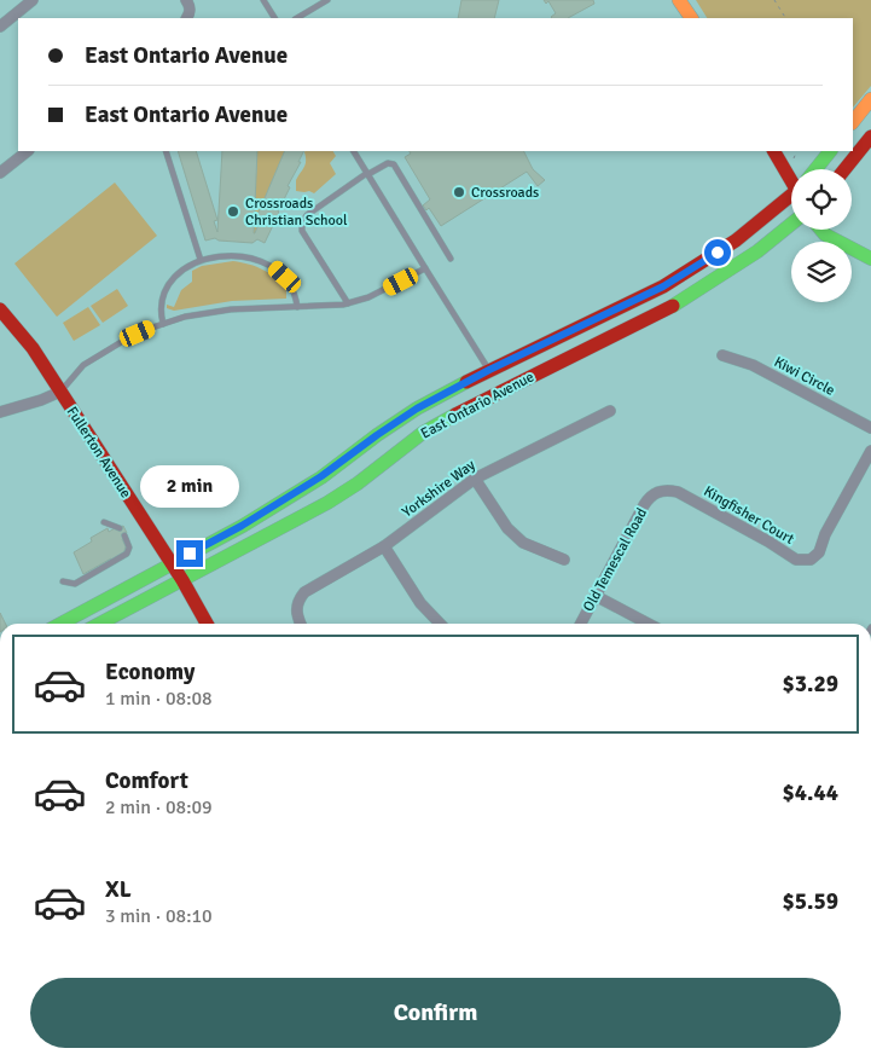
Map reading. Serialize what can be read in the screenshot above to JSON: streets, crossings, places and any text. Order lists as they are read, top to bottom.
{
  "streets": {
    "main road": ["East Ontario Avenue", "Fullerton Avenue"],
    "street": [
      "Kiwi Circle",
      "Yorkshire Way",
      "Kingfisher Court",
      "Old Temescal Road"
    ]
  },
  "crossings": [
    ["East Ontario Avenue", "Fullerton Avenue"],
    ["Kingfisher Court", "Old Temescal Road"]
  ],
  "places": ["Crossroads", "Crossroads Christian School"],
  "page": {
    "banner": ["East Ontario Avenue", "East Ontario Avenue"],
    "bubble": "2 min",
    "list": [
      {
        "name": "Economy",
        "note": "1 min · 08:08",
        "value": "$3.29"
      },
      {
        "name": "Comfort",
        "note": "2 min · 08:09",
        "value": "$4.44"
      },
      {
        "name": "XL",
        "note": "3 min · 08:10",
        "value": "$5.59"
      }
    ],
    "buttons": "Confirm"
  }
}
